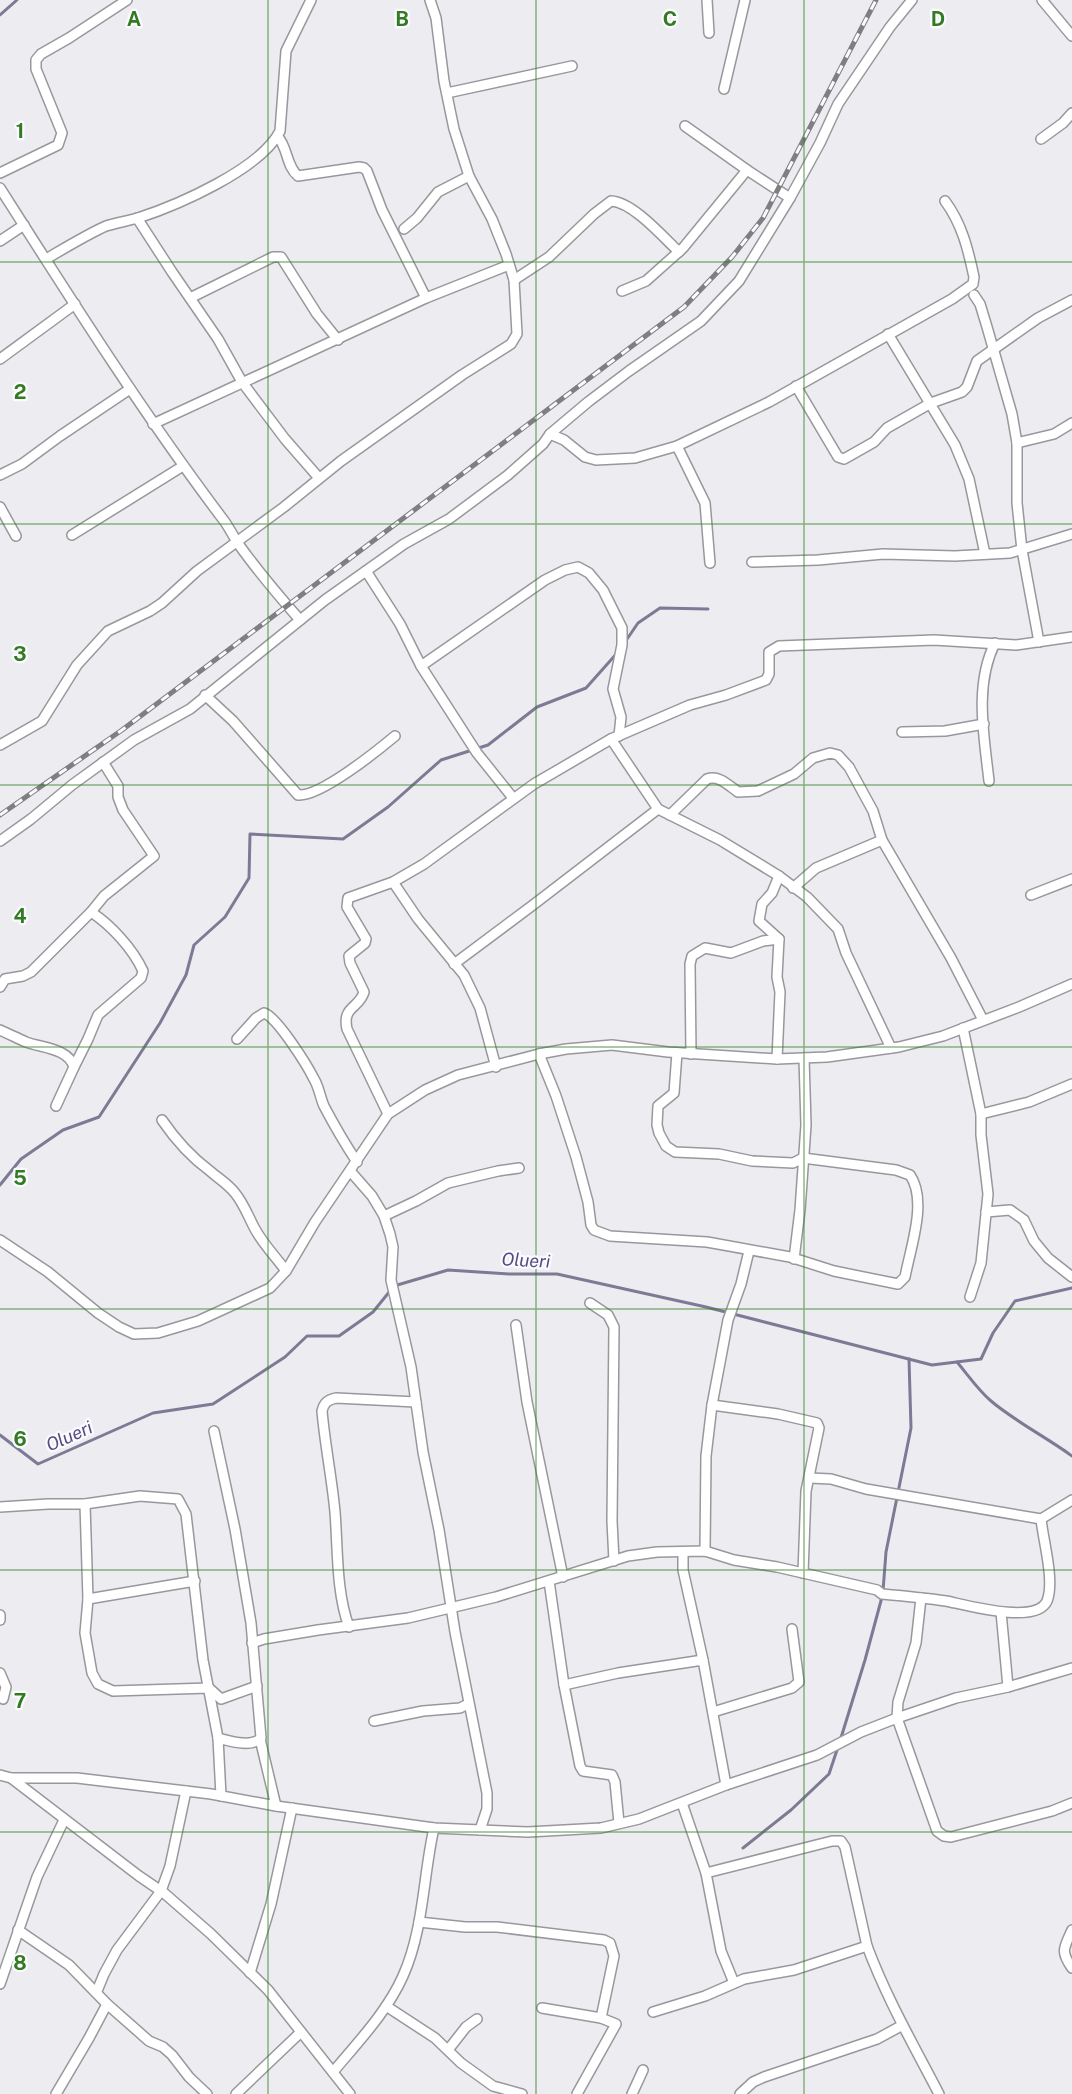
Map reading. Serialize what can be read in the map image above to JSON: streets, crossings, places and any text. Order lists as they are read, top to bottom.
{
  "water": ["Olueri"],
  "grid": {
    "columns": [
      "A",
      "B",
      "C",
      "D"
    ],
    "rows": [
      "1",
      "2",
      "3",
      "4",
      "5",
      "6",
      "7",
      "8"
    ]
  }
}
